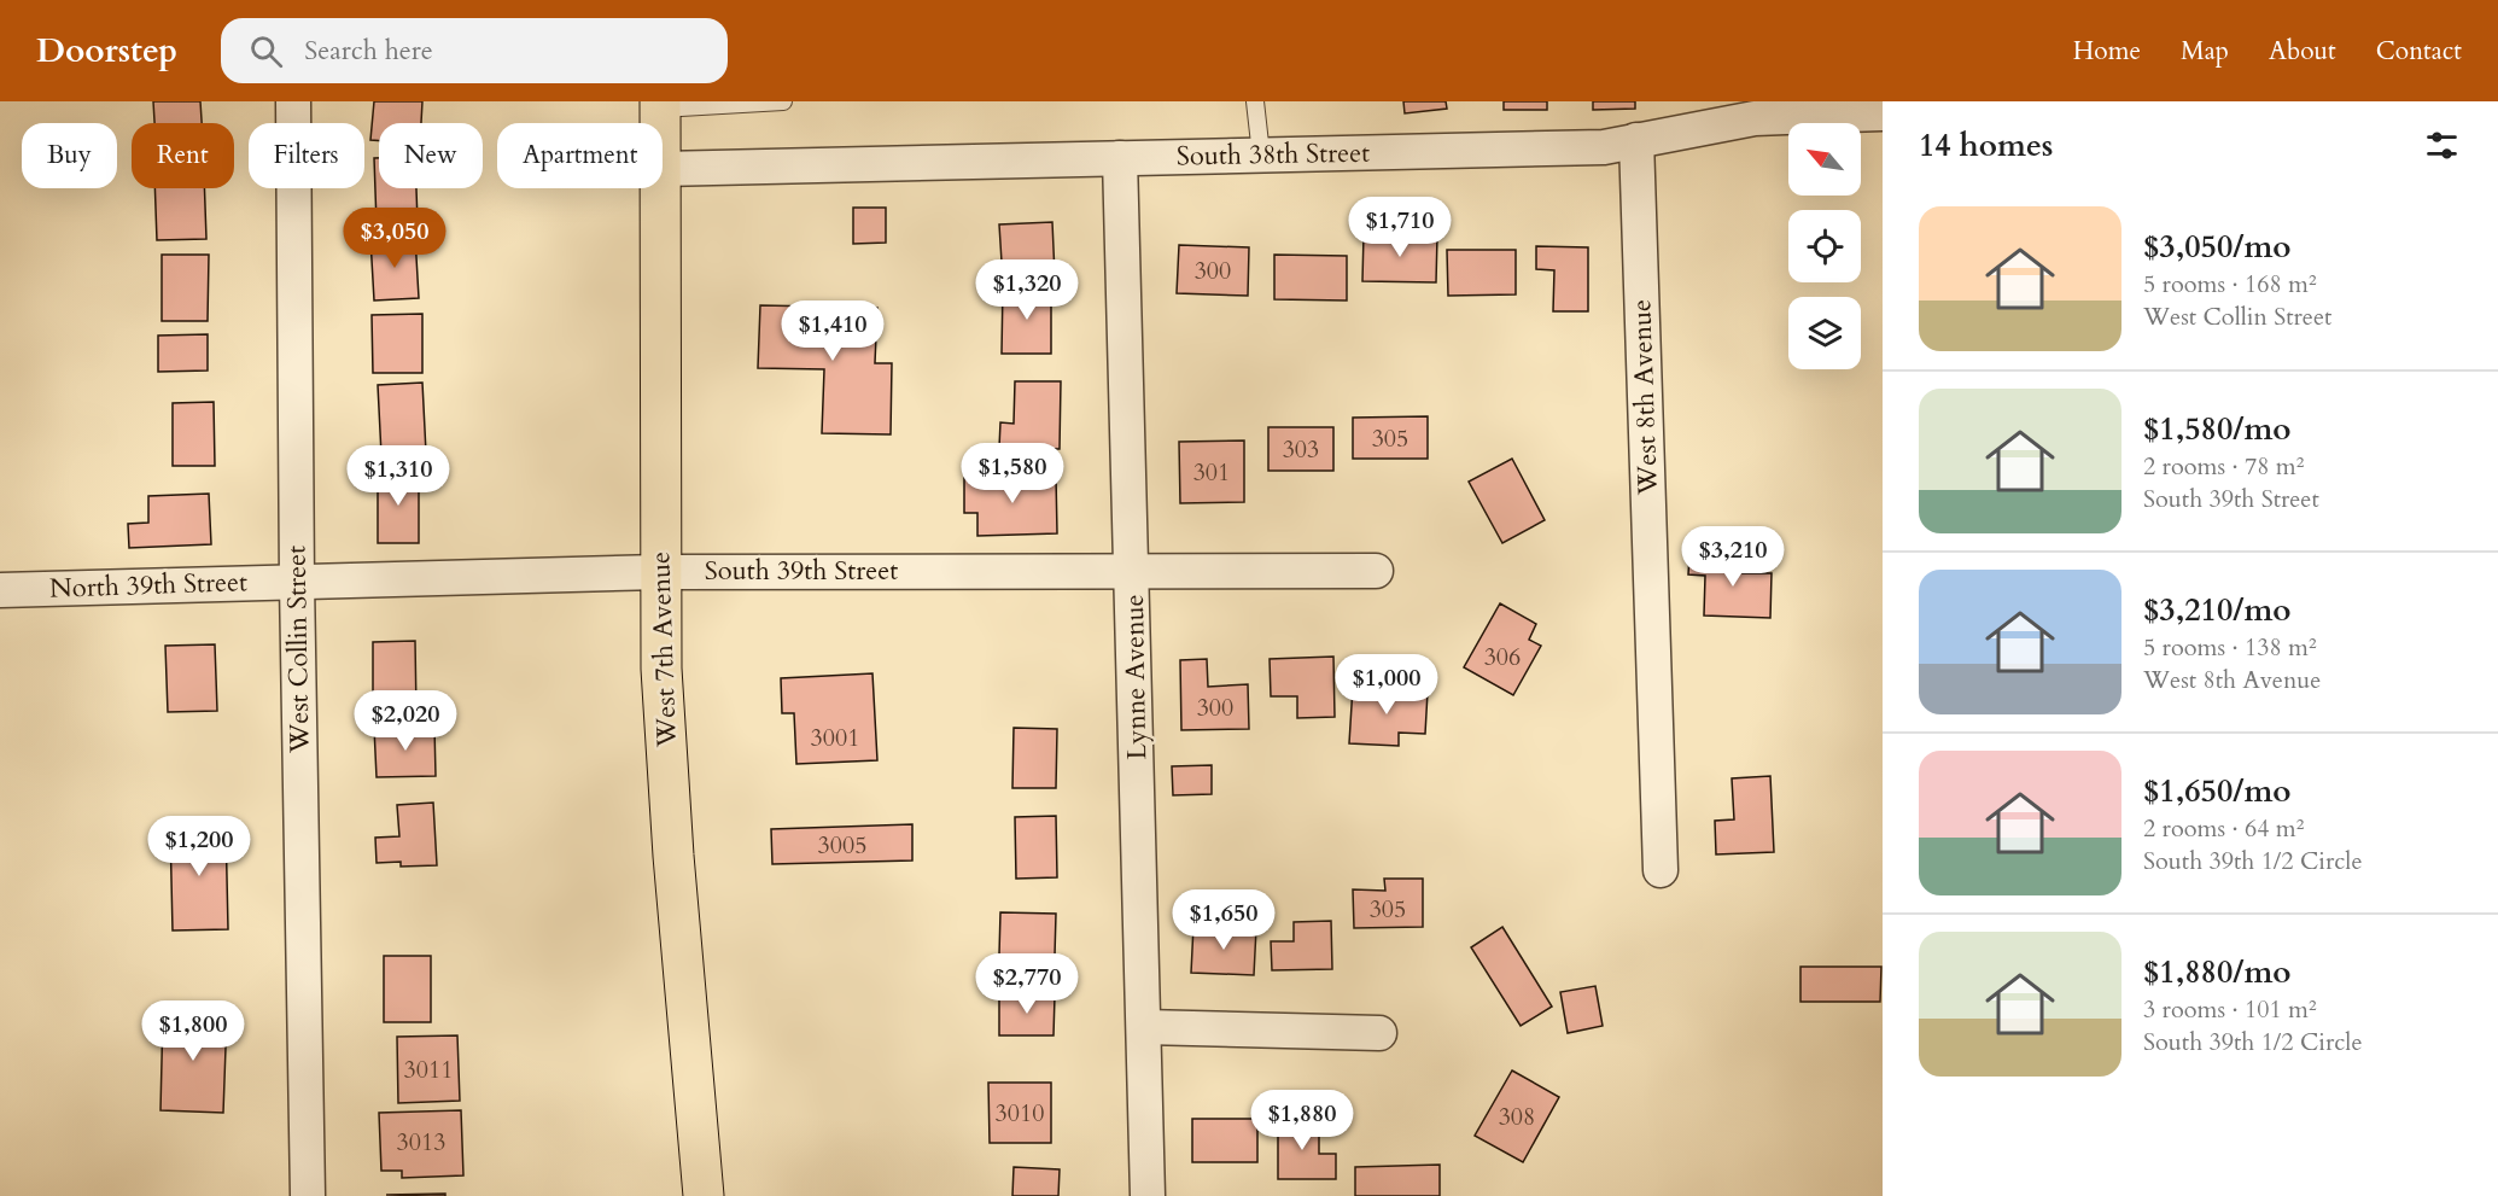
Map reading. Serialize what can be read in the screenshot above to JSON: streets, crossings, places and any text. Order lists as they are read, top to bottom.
{
  "streets": {
    "main road": ["West 7th Avenue"],
    "street": [
      "South 38th Street",
      "West 8th Avenue",
      "South 39th Street",
      "North 39th Street",
      "West Collin Street",
      "Lynne Avenue"
    ]
  },
  "crossings": [
    ["South 38th Street", "West 8th Avenue"],
    ["South 38th Street", "Lynne Avenue"],
    ["South 39th Street", "North 39th Street"],
    ["South 39th Street", "West Collin Street"],
    ["South 39th Street", "West 7th Avenue"],
    ["South 39th Street", "Lynne Avenue"],
    ["North 39th Street", "West Collin Street"]
  ],
  "house_numbers": [
    "300",
    "305",
    "303",
    "301",
    "306",
    "300",
    "3001",
    "3005",
    "305",
    "3011",
    "3010",
    "308",
    "3013"
  ],
  "north": "top left",
  "page": {
    "header": "Doorstep",
    "search": "Search here",
    "nav": [
      "Home",
      "Map",
      "About",
      "Contact"
    ],
    "heading": "14 homes",
    "chip": [
      "Buy",
      "Rent",
      "Filters",
      "New",
      "Apartment"
    ],
    "list": [
      {
        "name": "$3,050/mo",
        "note": "5 rooms · 168 m² · West Collin Street"
      },
      {
        "name": "$1,580/mo",
        "note": "2 rooms · 78 m² · South 39th Street"
      },
      {
        "name": "$3,210/mo",
        "note": "5 rooms · 138 m² · West 8th Avenue"
      },
      {
        "name": "$1,650/mo",
        "note": "2 rooms · 64 m² · South 39th 1/2 Circle"
      },
      {
        "name": "$1,880/mo",
        "note": "3 rooms · 101 m² · South 39th 1/2 Circle"
      }
    ],
    "price": [
      "$1,710",
      "$3,050",
      "$1,320",
      "$1,410",
      "$1,580",
      "$1,310",
      "$3,210",
      "$1,000",
      "$2,020",
      "$1,200",
      "$1,650",
      "$2,770",
      "$1,800",
      "$1,880"
    ]
  }
}
